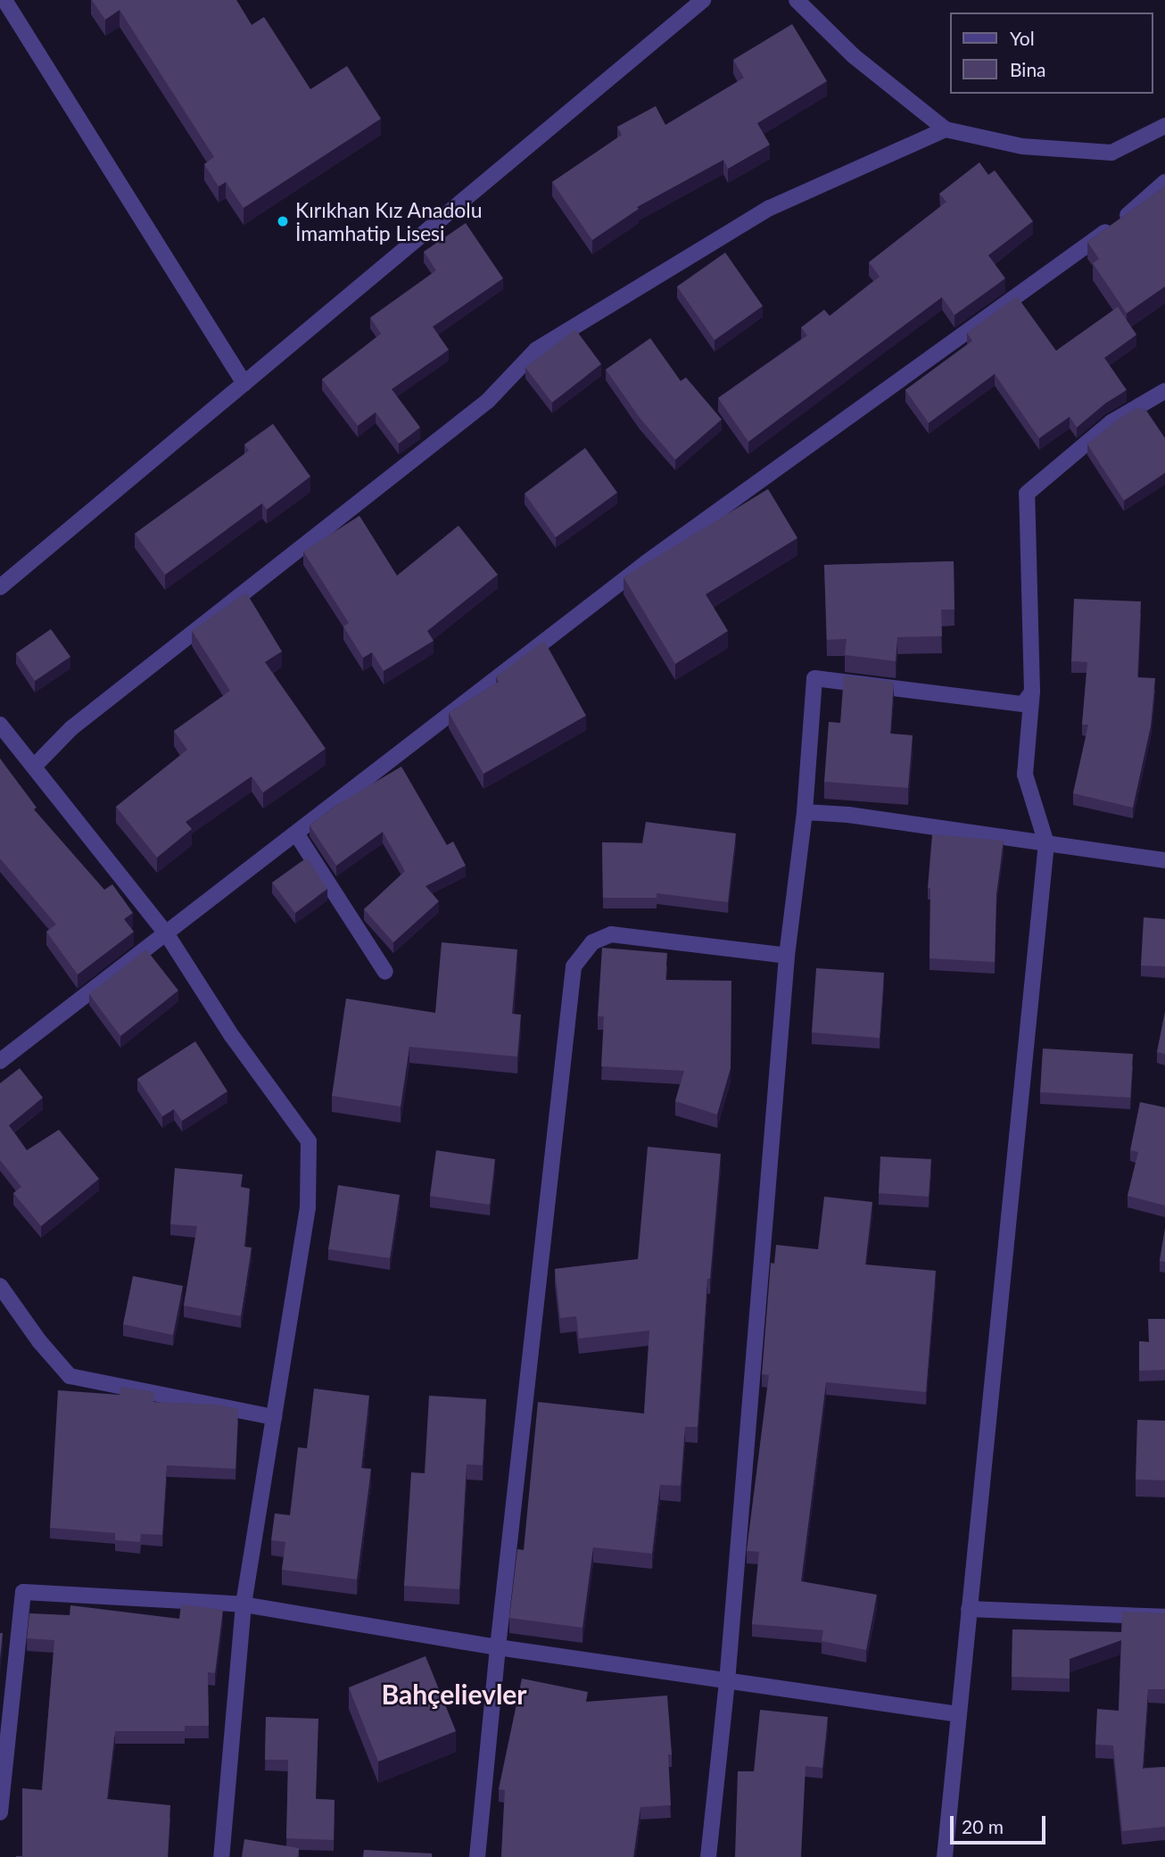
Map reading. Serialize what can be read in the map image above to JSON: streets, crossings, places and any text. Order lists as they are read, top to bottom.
{
  "districts": ["Bahçelievler"],
  "places": ["Kırıkhan Kız Anadolu İmamhatip Lisesi"],
  "legend": ["Yol", "Bina"],
  "scale_bar": "20 m"
}
